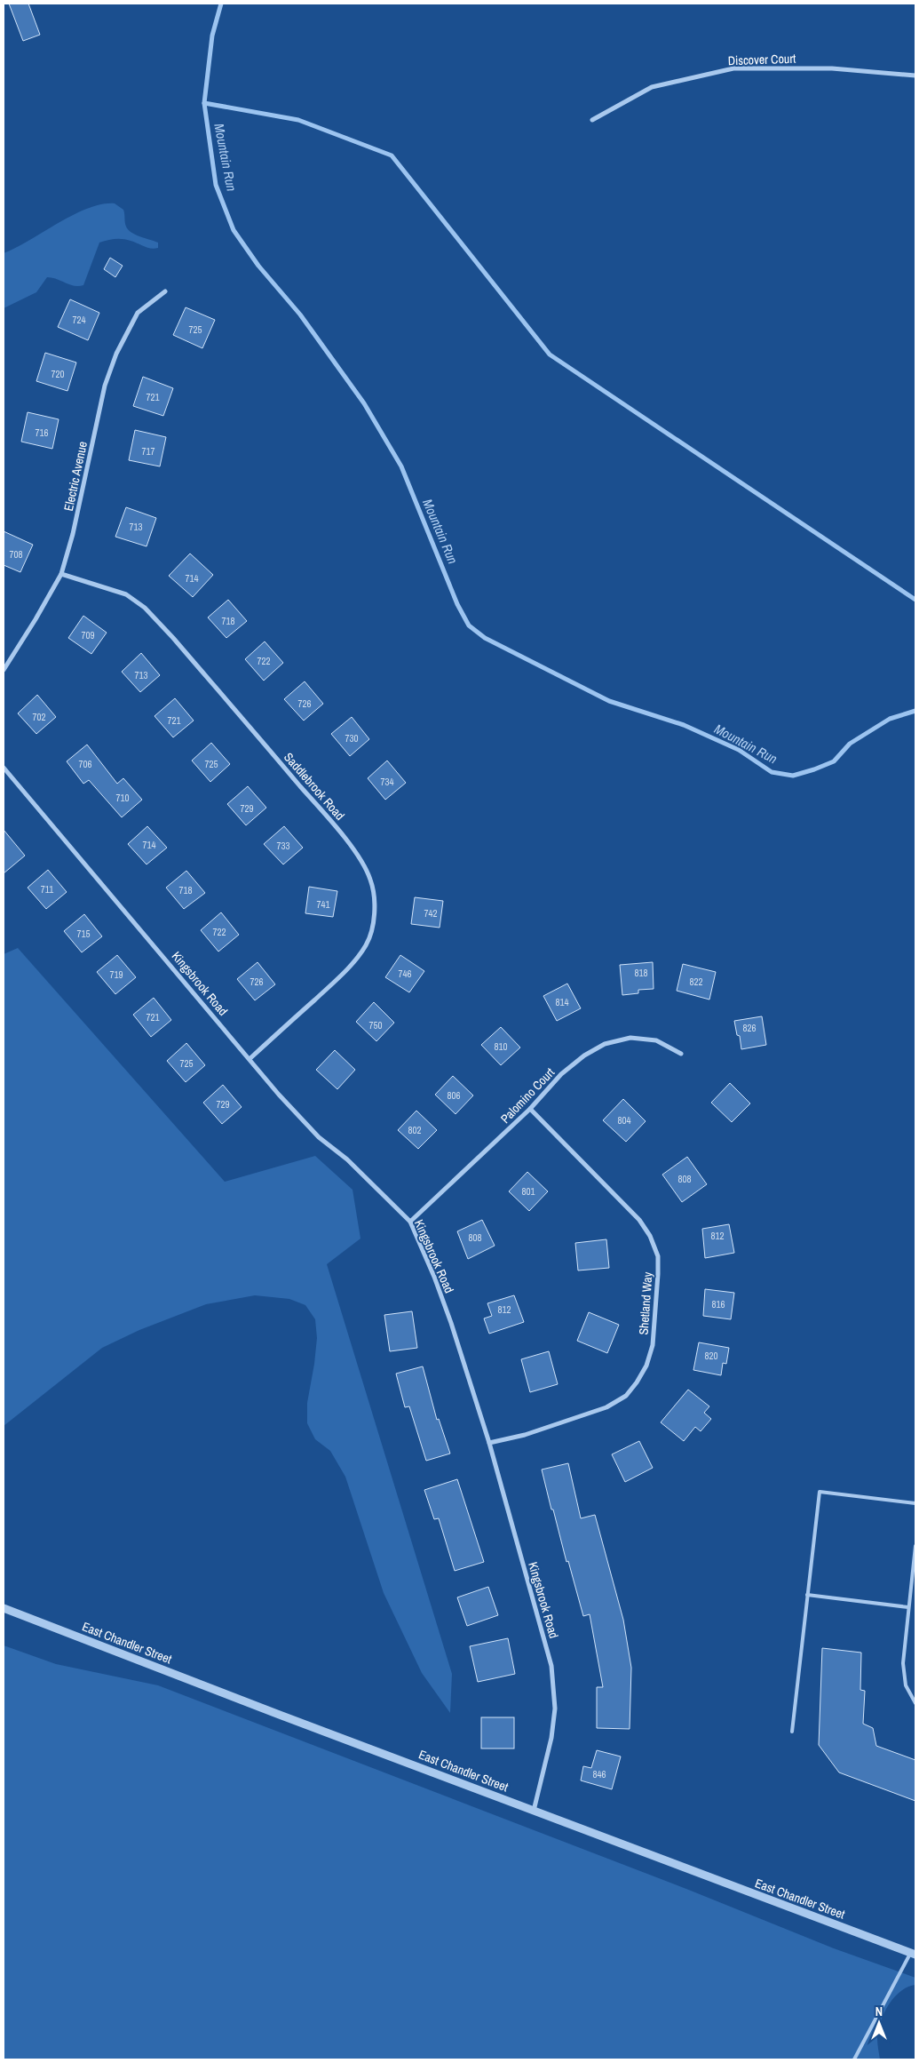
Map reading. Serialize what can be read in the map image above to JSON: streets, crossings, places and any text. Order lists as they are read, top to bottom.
{
  "streets": {
    "street": [
      "Discover Court",
      "Electric Avenue",
      "Saddlebrook Road",
      "Kingsbrook Road",
      "Palomino Court",
      "Shetland Way",
      "East Chandler Street"
    ]
  },
  "crossings": [
    ["Electric Avenue", "Saddlebrook Road"],
    ["Saddlebrook Road", "Kingsbrook Road"],
    ["Kingsbrook Road", "Palomino Court"],
    ["Kingsbrook Road", "Shetland Way"],
    ["Kingsbrook Road", "East Chandler Street"],
    ["Palomino Court", "Shetland Way"]
  ],
  "water": ["Mountain Run"],
  "house_numbers": [
    "724",
    "725",
    "720",
    "721",
    "716",
    "717",
    "713",
    "708",
    "714",
    "718",
    "709",
    "722",
    "713",
    "726",
    "702",
    "721",
    "730",
    "706",
    "725",
    "734",
    "710",
    "729",
    "714",
    "733",
    "711",
    "718",
    "741",
    "742",
    "722",
    "715",
    "818",
    "746",
    "719",
    "726",
    "822",
    "814",
    "721",
    "750",
    "826",
    "810",
    "725",
    "806",
    "729",
    "804",
    "802",
    "808",
    "801",
    "812",
    "808",
    "816",
    "812",
    "820",
    "846"
  ],
  "north": "top"
}
